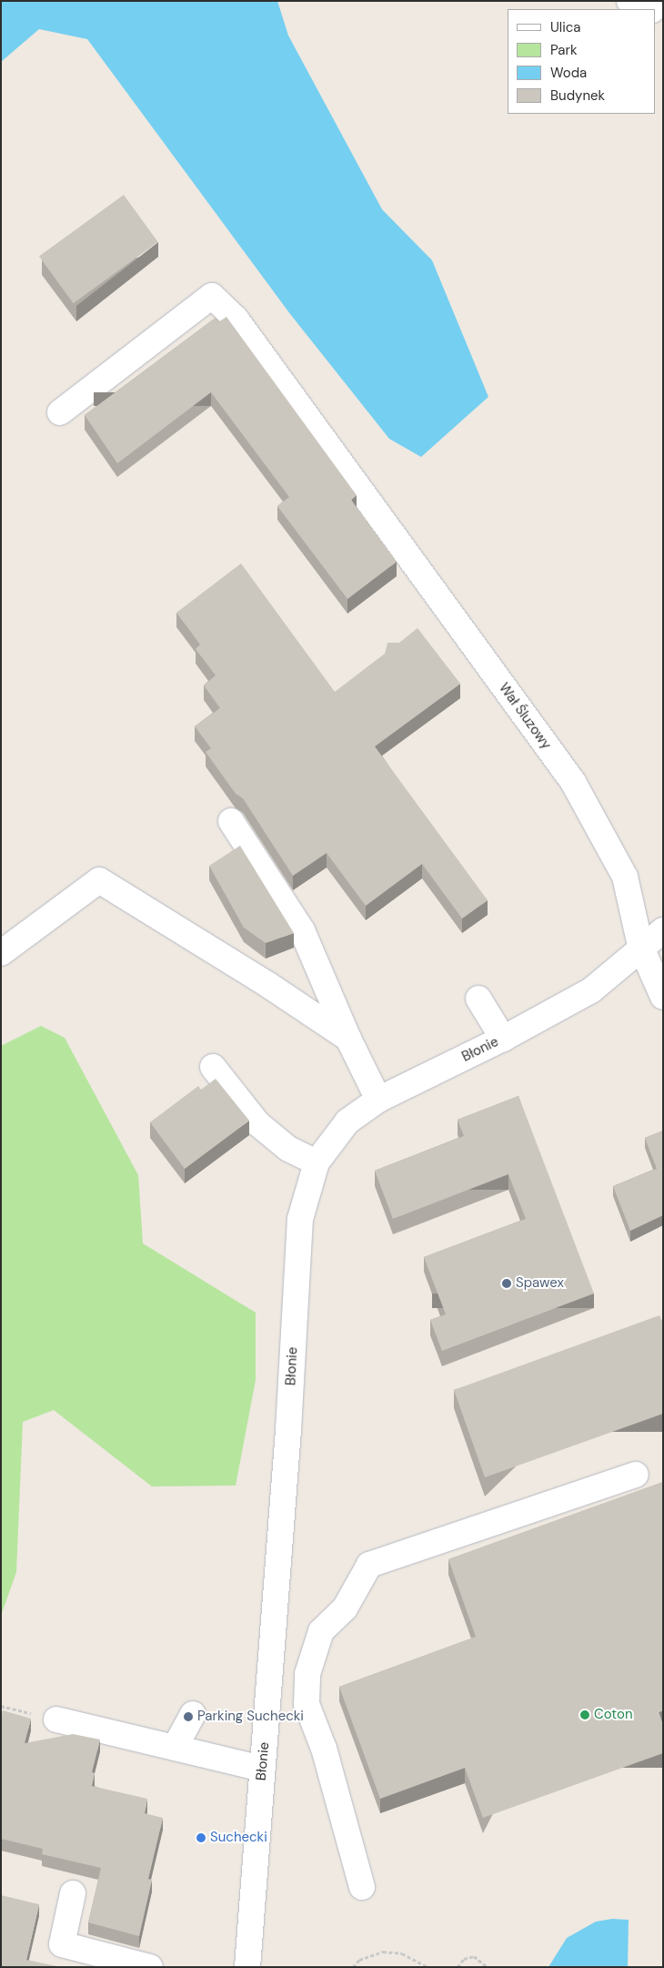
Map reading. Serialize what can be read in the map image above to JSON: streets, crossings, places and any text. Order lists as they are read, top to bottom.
{
  "streets": {
    "street": ["Wał Śluzowy", "Błonie"]
  },
  "crossings": [
    ["Wał Śluzowy", "Błonie"]
  ],
  "places": [
    "Spawex",
    "Coton",
    "Parking Suchecki",
    "Suchecki"
  ],
  "legend": [
    "Ulica",
    "Park",
    "Woda",
    "Budynek"
  ]
}
